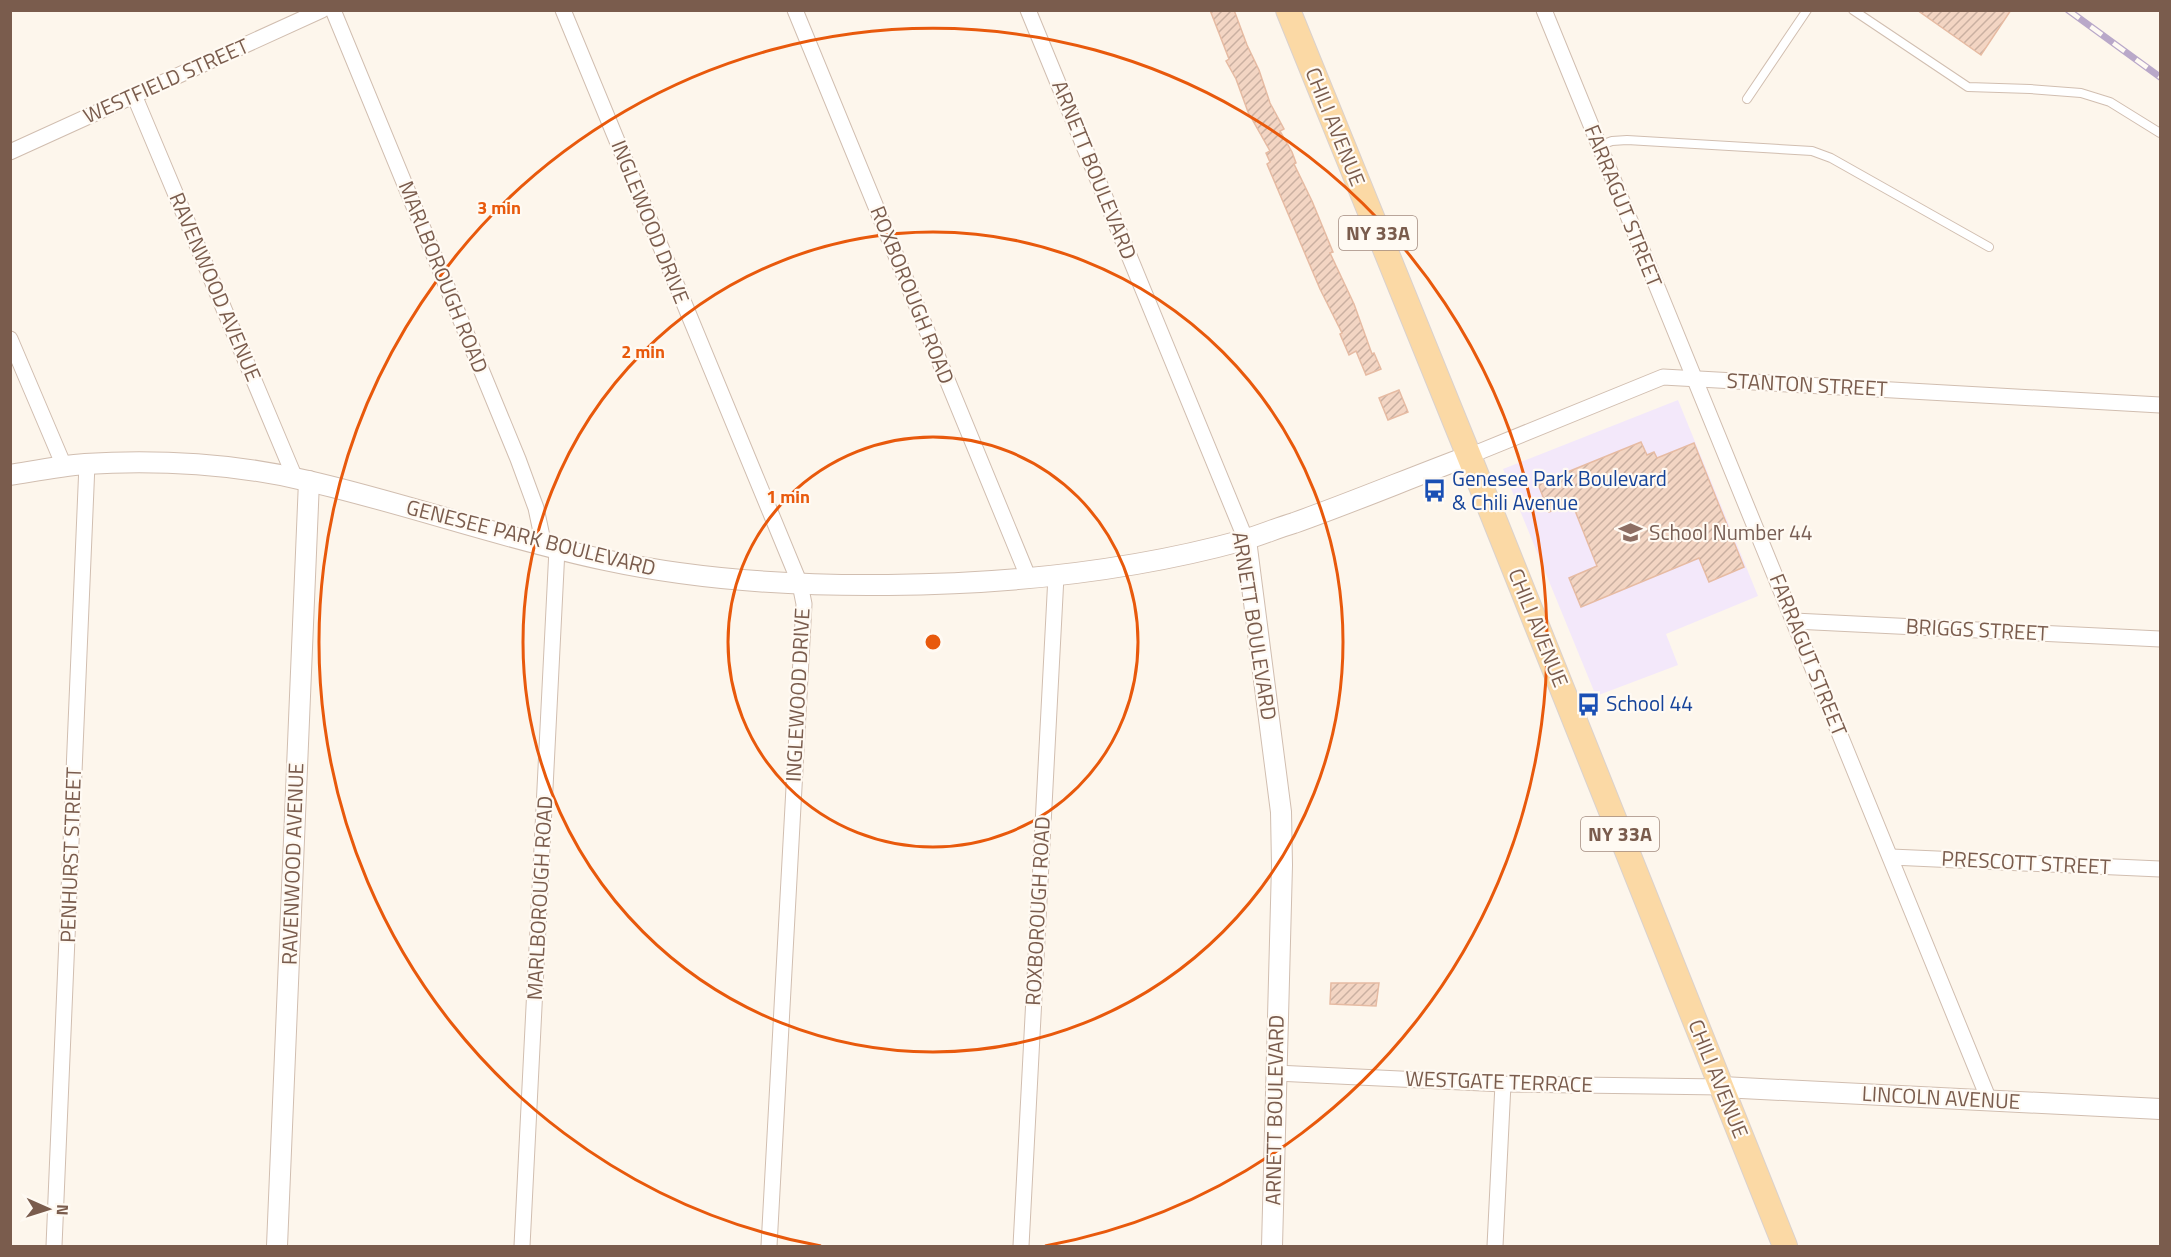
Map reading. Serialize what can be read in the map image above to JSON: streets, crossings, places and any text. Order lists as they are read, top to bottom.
{
  "streets": {
    "main road": ["CHILI AVENUE", "NY 33A"],
    "street": [
      "WESTFIELD STREET",
      "ARNETT BOULEVARD",
      "FARRAGUT STREET",
      "INGLEWOOD DRIVE",
      "MARLBOROUGH ROAD",
      "RAVENWOOD AVENUE",
      "ROXBOROUGH ROAD",
      "STANTON STREET",
      "GENESEE PARK BOULEVARD",
      "BRIGGS STREET",
      "PENHURST STREET",
      "PRESCOTT STREET",
      "WESTGATE TERRACE",
      "LINCOLN AVENUE"
    ]
  },
  "crossings": [
    ["WESTFIELD STREET", "RAVENWOOD AVENUE"],
    ["CHILI AVENUE", "STANTON STREET"],
    ["CHILI AVENUE", "GENESEE PARK BOULEVARD"],
    ["CHILI AVENUE", "WESTGATE TERRACE"],
    ["CHILI AVENUE", "LINCOLN AVENUE"],
    ["ARNETT BOULEVARD", "GENESEE PARK BOULEVARD"],
    ["ARNETT BOULEVARD", "WESTGATE TERRACE"],
    ["FARRAGUT STREET", "STANTON STREET"],
    ["FARRAGUT STREET", "BRIGGS STREET"],
    ["FARRAGUT STREET", "PRESCOTT STREET"],
    ["FARRAGUT STREET", "LINCOLN AVENUE"],
    ["INGLEWOOD DRIVE", "GENESEE PARK BOULEVARD"],
    ["MARLBOROUGH ROAD", "GENESEE PARK BOULEVARD"],
    ["RAVENWOOD AVENUE", "GENESEE PARK BOULEVARD"],
    ["ROXBOROUGH ROAD", "GENESEE PARK BOULEVARD"],
    ["STANTON STREET", "GENESEE PARK BOULEVARD"],
    ["GENESEE PARK BOULEVARD", "PENHURST STREET"],
    ["WESTGATE TERRACE", "LINCOLN AVENUE"]
  ],
  "places": {
    "bus stop": ["Genesee Park Boulevard & Chili Avenue", "School 44"],
    "school or university": ["School Number 44"]
  },
  "north": "right",
  "rings": ["3 min", "2 min", "1 min"]
}
